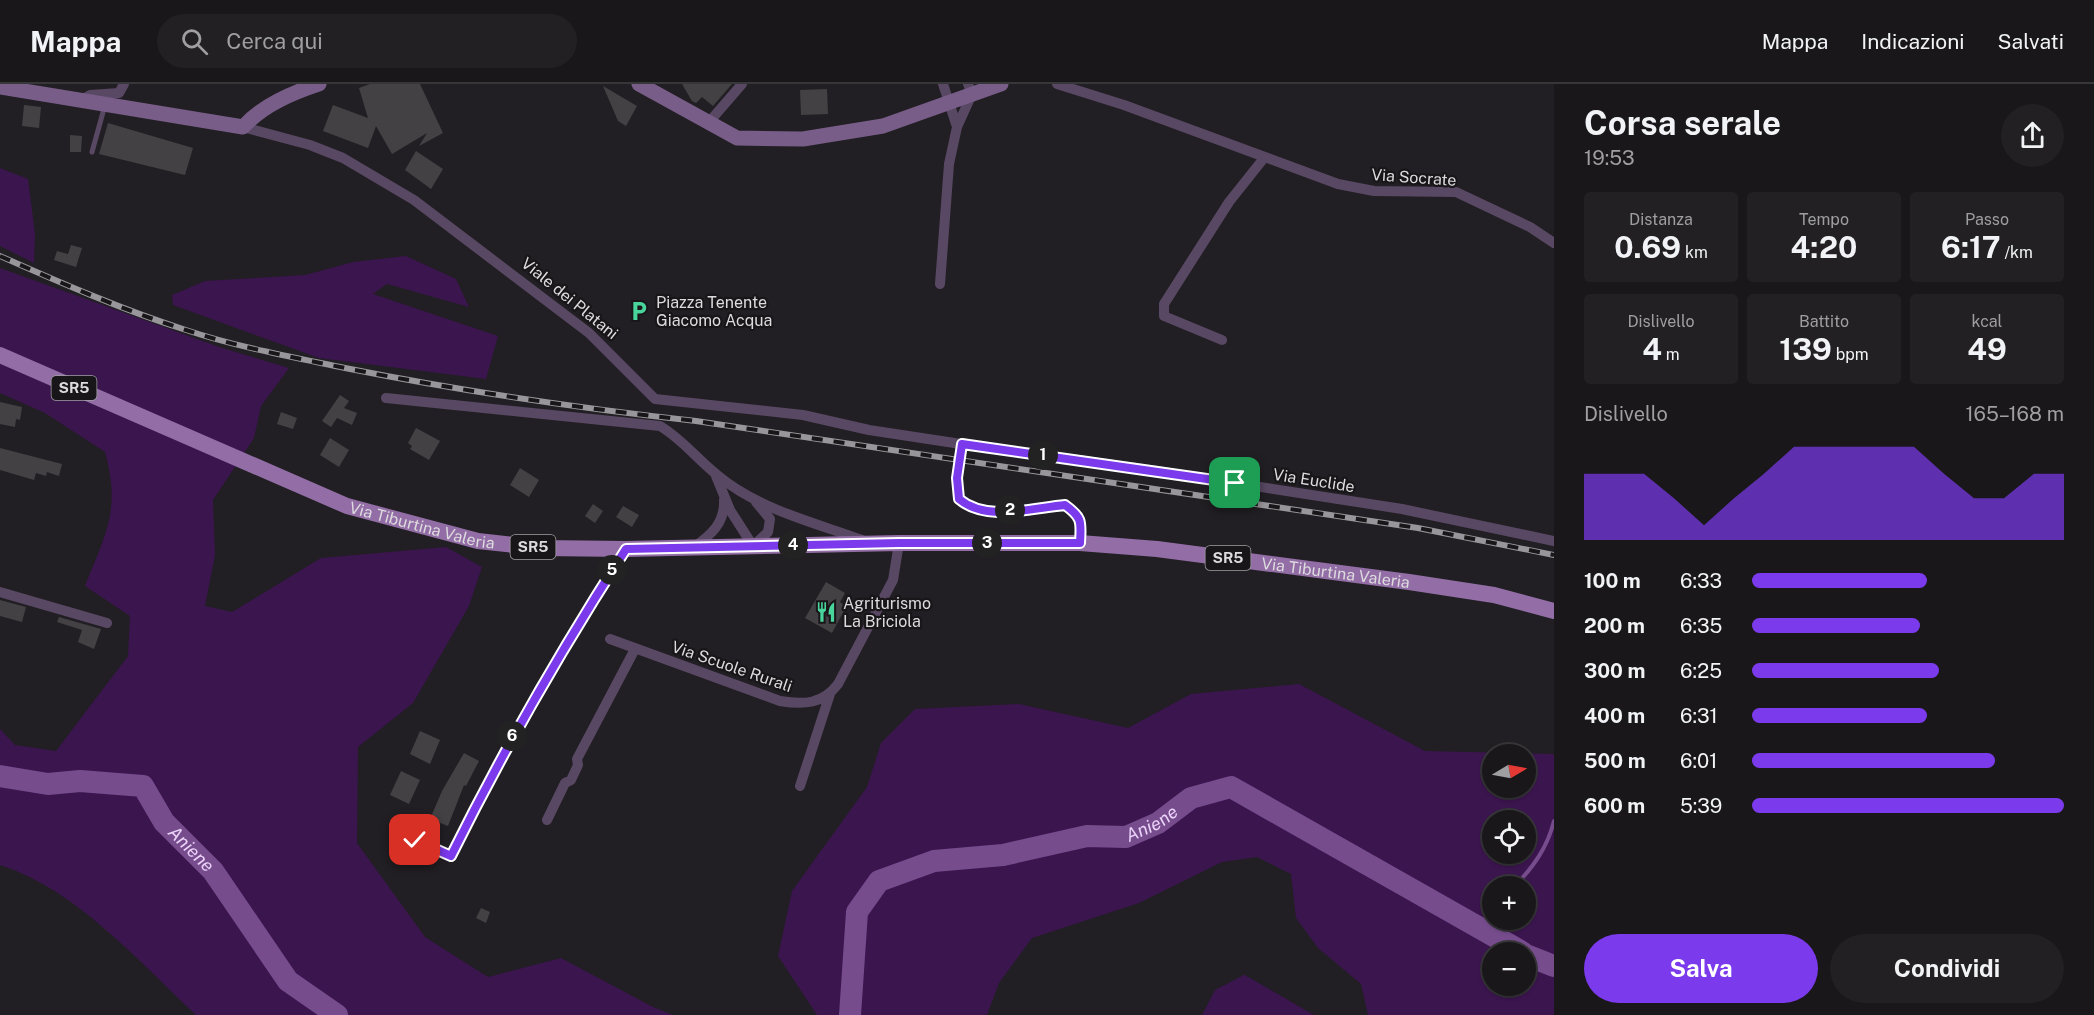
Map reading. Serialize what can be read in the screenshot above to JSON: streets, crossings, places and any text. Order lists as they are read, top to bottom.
{
  "streets": {
    "main road": ["SR5", "Via Tiburtina Valeria"],
    "street": [
      "Via Socrate",
      "Viale dei Platani",
      "Via Euclide",
      "Via Scuole Rurali"
    ]
  },
  "crossings": [
    ["Viale dei Platani", "Via Euclide"]
  ],
  "water": ["Aniene"],
  "places": {
    "parking": ["Piazza Tenente Giacomo Acqua"],
    "restaurant": ["Agriturismo La Briciola"]
  },
  "north": "right",
  "page": {
    "header": "Mappa",
    "search": "Cerca qui",
    "nav": ["Mappa", "Indicazioni", "Salvati"],
    "heading": ["Corsa serale", "19:53"],
    "stats": [
      ["Distanza", "0.69 km"],
      ["Tempo", "4:20"],
      ["Passo", "6:17 /km"],
      ["Dislivello", "4 m"],
      ["Battito", "139 bpm"],
      ["kcal", "49"]
    ],
    "chart": ["Dislivello", "165–168 m"],
    "pins": [
      "1",
      "2",
      "3",
      "4",
      "5",
      "6"
    ],
    "list": [
      {
        "name": "100 m",
        "note": "6:33"
      },
      {
        "name": "200 m",
        "note": "6:35"
      },
      {
        "name": "300 m",
        "note": "6:25"
      },
      {
        "name": "400 m",
        "note": "6:31"
      },
      {
        "name": "500 m",
        "note": "6:01"
      },
      {
        "name": "600 m",
        "note": "5:39"
      }
    ],
    "map_buttons": ["+", "−"],
    "buttons": ["Salva", "Condividi"]
  }
}
